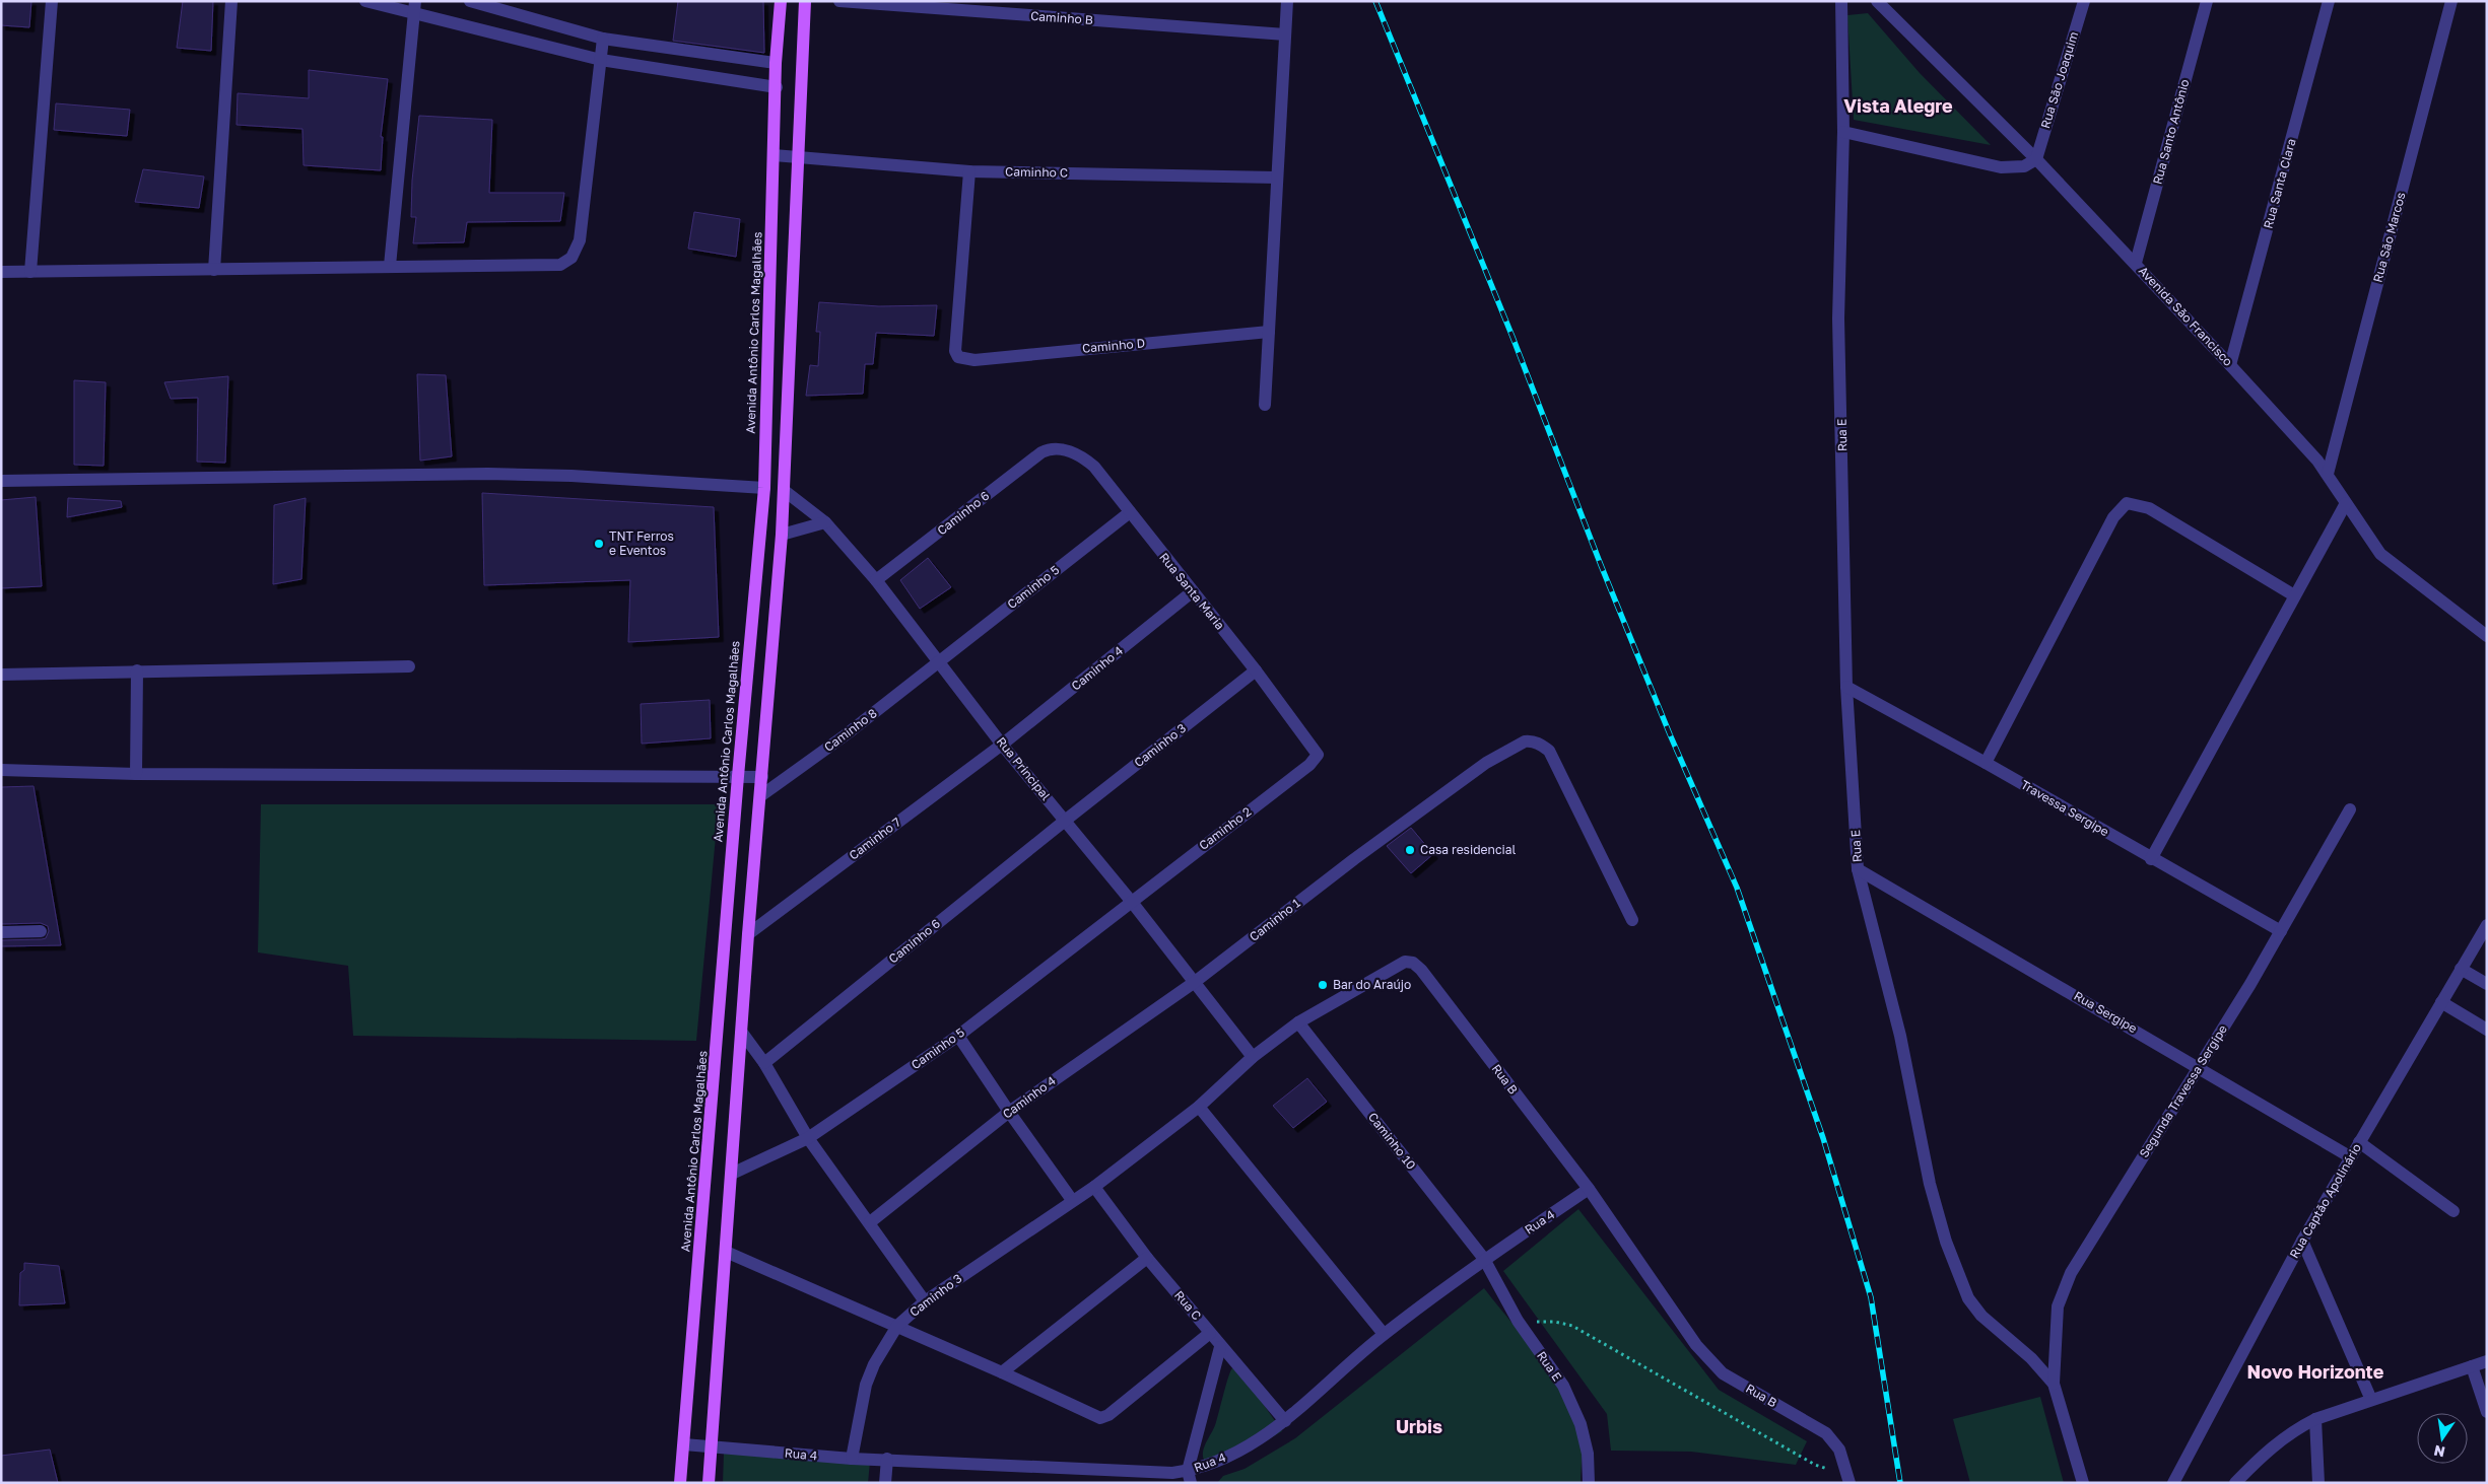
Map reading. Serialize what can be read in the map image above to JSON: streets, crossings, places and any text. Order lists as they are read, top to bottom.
{
  "streets": {
    "main road": ["Avenida Antônio Carlos Magalhães"],
    "street": [
      "Caminho B",
      "Rua São Joaquim",
      "Rua Santo Antônio",
      "Caminho C",
      "Rua Santa Clara",
      "Rua São Marcos",
      "Avenida São Francisco",
      "Caminho D",
      "Rua E",
      "Caminho 6",
      "Caminho 5",
      "Rua Santa Maria",
      "Caminho 4",
      "Caminho 8",
      "Caminho 3",
      "Rua Principal",
      "Travessa Sergipe",
      "Caminho 2",
      "Caminho 7",
      "Caminho 1",
      "Rua Sergipe",
      "Rua B",
      "Segunda Travessa Sergipe",
      "Caminho 10",
      "Rua Captão Apolinário",
      "Rua 4",
      "Rua C"
    ]
  },
  "crossings": [
    ["Rua São Joaquim", "Avenida São Francisco"],
    ["Rua Santo Antônio", "Avenida São Francisco"],
    ["Caminho C", "Avenida Antônio Carlos Magalhães"],
    ["Caminho C", "Caminho D"],
    ["Rua Santa Clara", "Avenida São Francisco"],
    ["Rua São Marcos", "Avenida São Francisco"],
    ["Avenida Antônio Carlos Magalhães", "Rua 4"],
    ["Rua E", "Travessa Sergipe"],
    ["Rua E", "Rua Sergipe"],
    ["Rua E", "Segunda Travessa Sergipe"],
    ["Rua E", "Caminho 10"],
    ["Rua E", "Rua 4"],
    ["Caminho 6", "Rua Santa Maria"],
    ["Caminho 6", "Caminho 3"],
    ["Caminho 6", "Rua Principal"],
    ["Caminho 5", "Rua Santa Maria"],
    ["Caminho 5", "Caminho 8"],
    ["Caminho 5", "Rua Principal"],
    ["Caminho 5", "Caminho 2"],
    ["Rua Santa Maria", "Caminho 4"],
    ["Rua Santa Maria", "Caminho 3"],
    ["Rua Santa Maria", "Caminho 2"],
    ["Caminho 4", "Rua Principal"],
    ["Caminho 4", "Caminho 7"],
    ["Caminho 4", "Caminho 1"],
    ["Caminho 8", "Rua Principal"],
    ["Caminho 3", "Rua Principal"],
    ["Caminho 3", "Rua B"],
    ["Caminho 3", "Rua 4"],
    ["Caminho 3", "Rua C"],
    ["Rua Principal", "Caminho 2"],
    ["Rua Principal", "Caminho 7"],
    ["Rua Principal", "Caminho 1"],
    ["Rua Principal", "Rua B"],
    ["Travessa Sergipe", "Segunda Travessa Sergipe"],
    ["Rua Sergipe", "Segunda Travessa Sergipe"],
    ["Rua Sergipe", "Rua Captão Apolinário"],
    ["Rua B", "Caminho 10"],
    ["Rua B", "Rua 4"],
    ["Rua B", "Rua C"],
    ["Caminho 10", "Rua 4"],
    ["Rua 4", "Rua C"]
  ],
  "districts": ["Vista Alegre", "Novo Horizonte", "Urbis"],
  "places": ["TNT Ferros e Eventos", "Casa residencial", "Bar do Araújo"],
  "north": "bottom"
}
